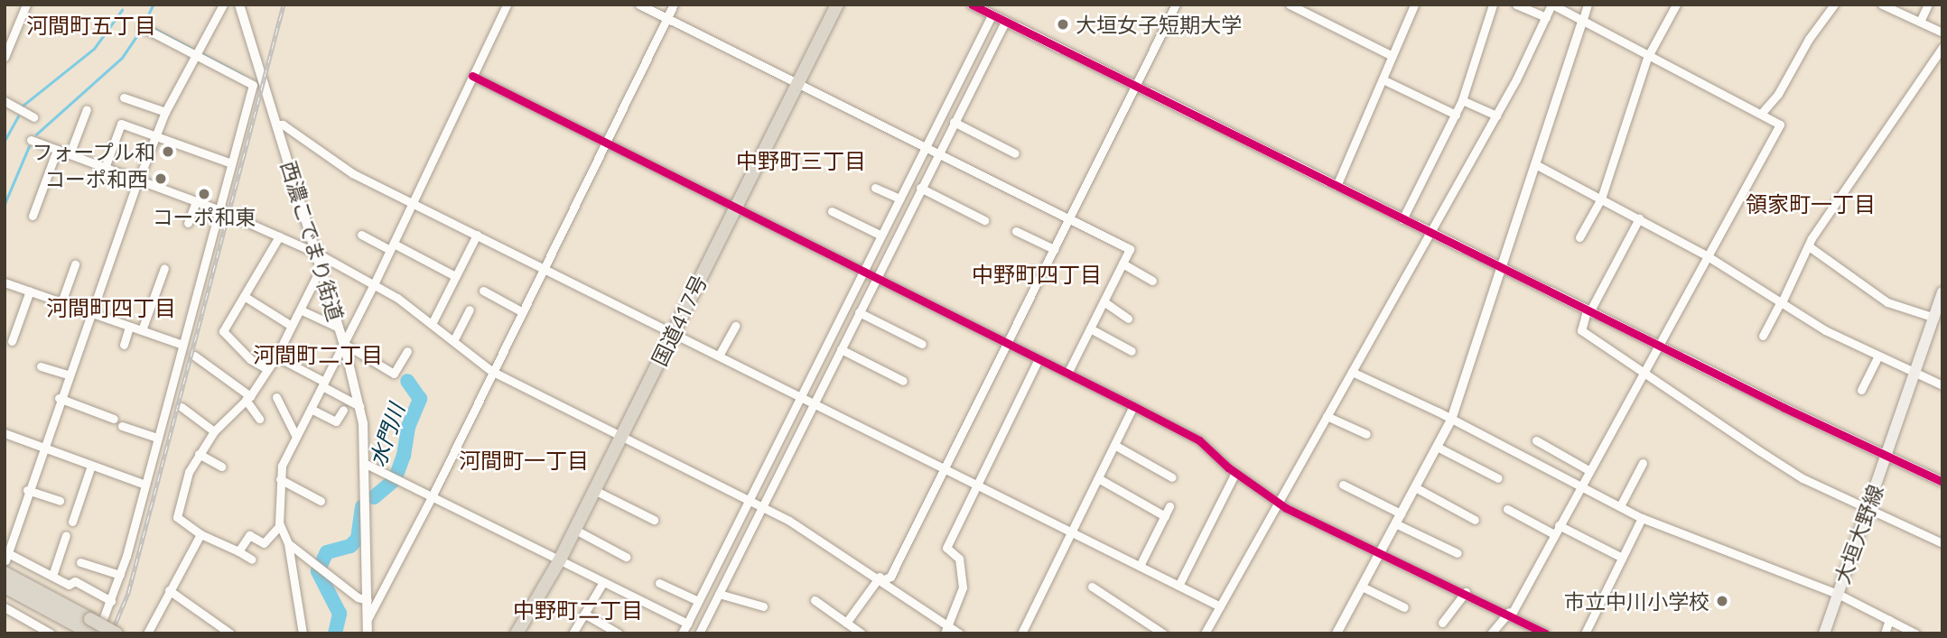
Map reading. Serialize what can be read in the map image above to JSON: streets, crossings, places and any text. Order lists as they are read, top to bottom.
{
  "streets": {
    "highway": ["国道417号"],
    "main road": ["大垣大野線"],
    "street": ["西濃こでまり街道"]
  },
  "districts": [
    "河間町五丁目",
    "中野町三丁目",
    "領家町一丁目",
    "中野町四丁目",
    "河間町四丁目",
    "河間町二丁目",
    "河間町一丁目",
    "中野町二丁目"
  ],
  "water": ["水門川"],
  "places": [
    "大垣女子短期大学",
    "フォープル和",
    "コーポ和西",
    "コーポ和東",
    "市立中川小学校"
  ]
}
